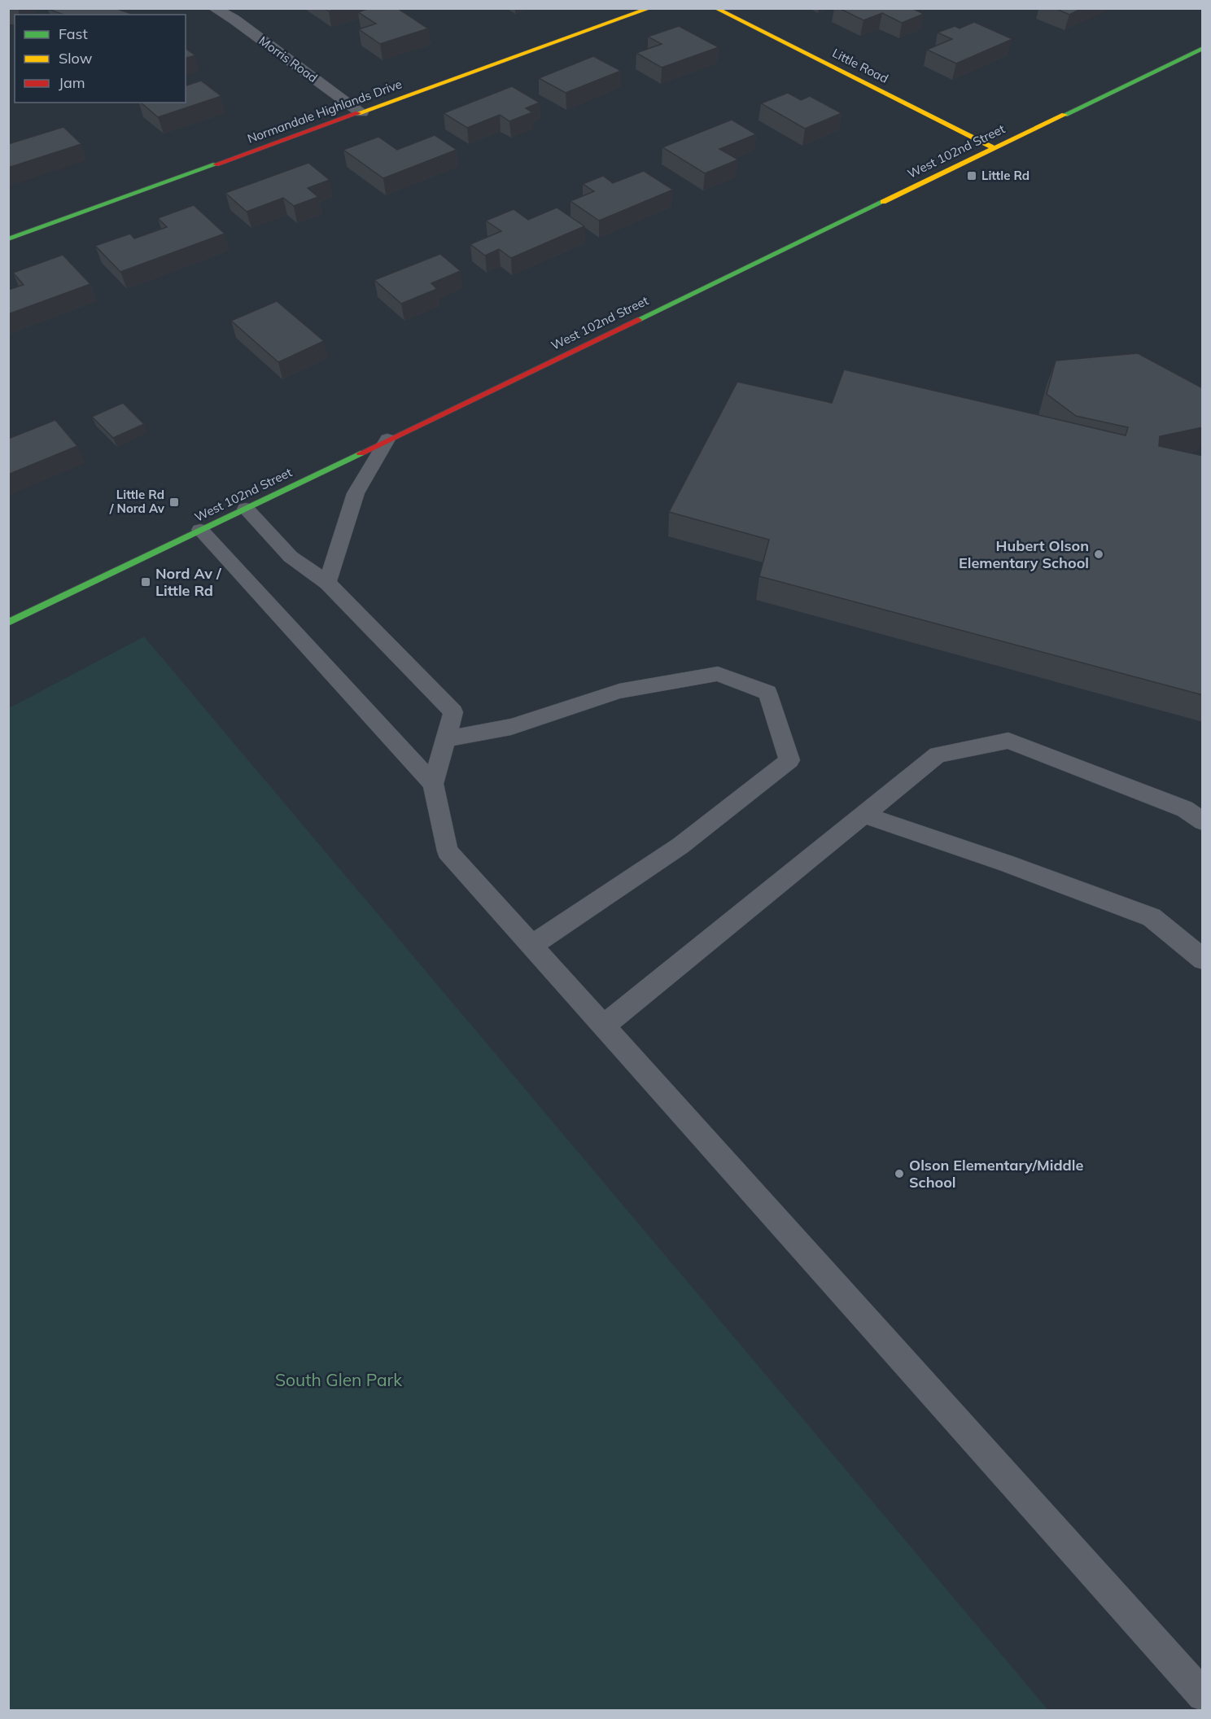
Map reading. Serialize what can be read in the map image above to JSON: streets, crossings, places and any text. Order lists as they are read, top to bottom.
{
  "streets": {
    "street": [
      "Morris Road",
      "Little Road",
      "Normandale Highlands Drive",
      "West 102nd Street"
    ]
  },
  "crossings": [
    ["Morris Road", "Normandale Highlands Drive"],
    ["Little Road", "West 102nd Street"]
  ],
  "parks": ["South Glen Park"],
  "places": {
    "transit": ["Little Rd", "Little Rd / Nord Av", "Nord Av / Little Rd"],
    "other": ["Hubert Olson Elementary School", "Olson Elementary/Middle School"]
  },
  "legend": ["Fast", "Slow", "Jam"]
}
